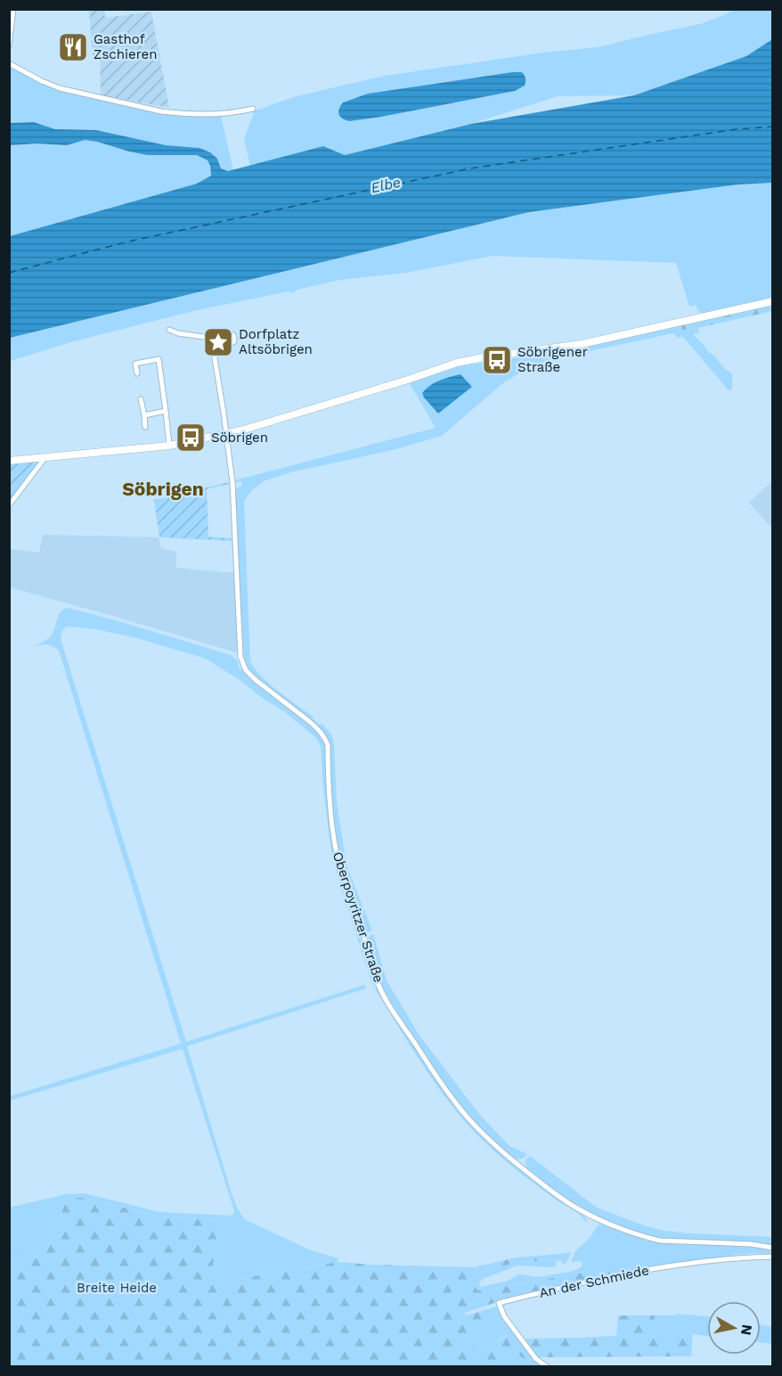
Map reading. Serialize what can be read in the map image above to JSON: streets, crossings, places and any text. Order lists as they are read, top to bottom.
{
  "streets": {
    "street": ["Oberpoyritzer Straße", "An der Schmiede"]
  },
  "districts": ["Söbrigen"],
  "water": ["Elbe"],
  "parks": ["Breite Heide"],
  "places": {
    "restaurant": ["Gasthof Zschieren"],
    "place": ["Dorfplatz Altsöbrigen"],
    "bus stop": ["Söbrigener Straße", "Söbrigen"]
  },
  "north": "right"
}
